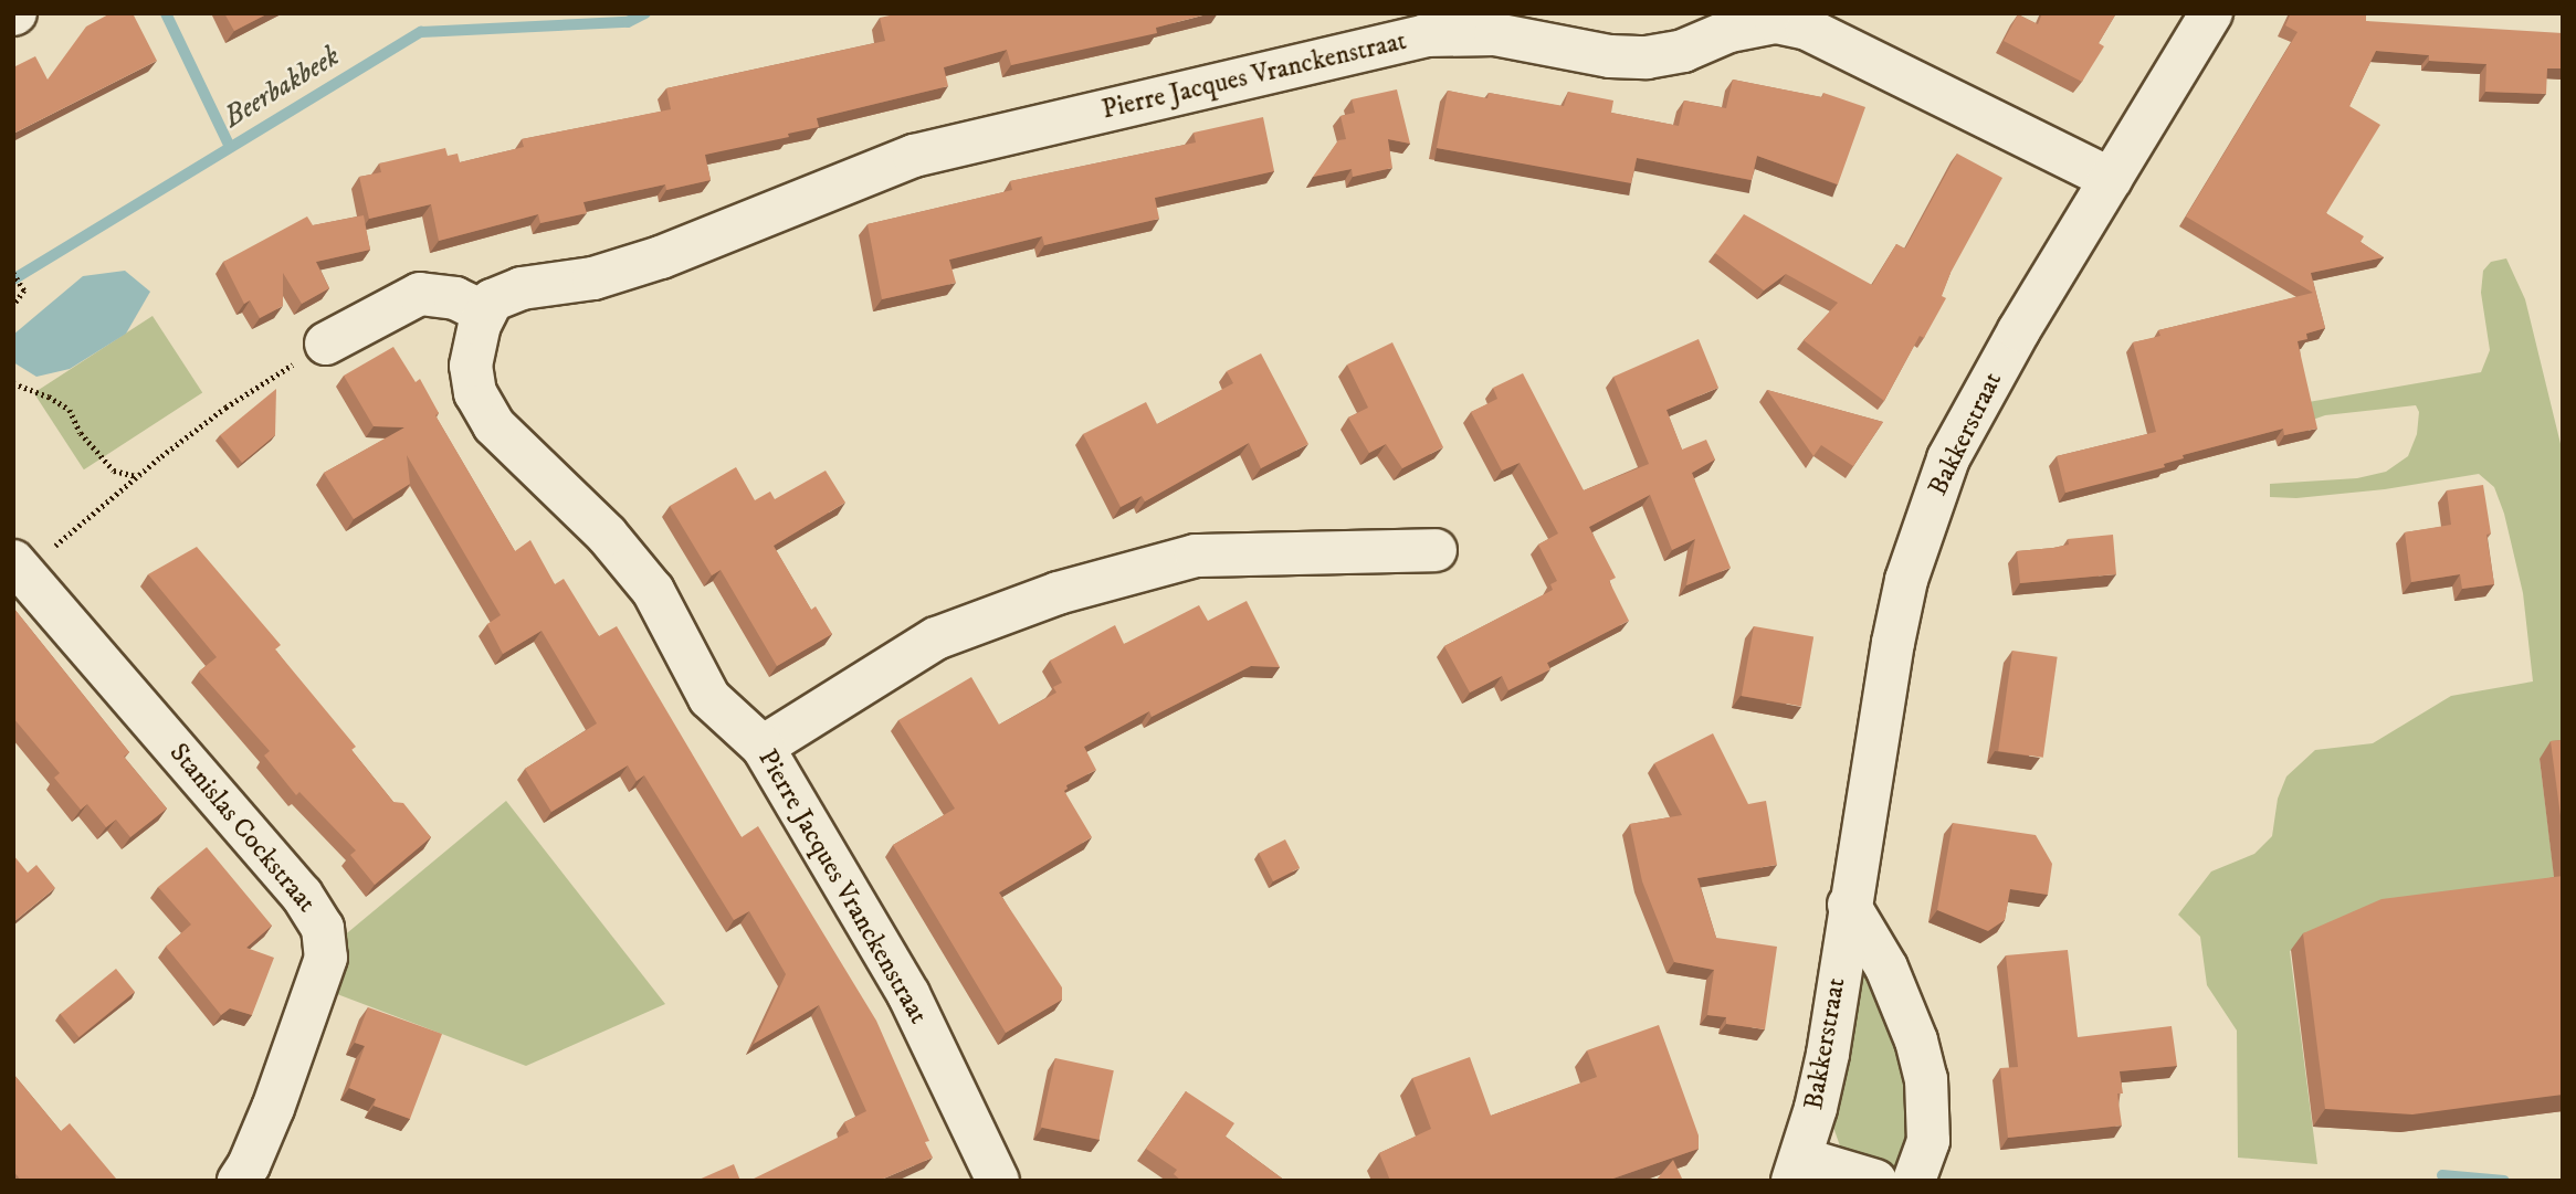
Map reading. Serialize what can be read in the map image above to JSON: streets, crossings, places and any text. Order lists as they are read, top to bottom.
{
  "streets": {
    "street": ["Pierre Jacques Vranckenstraat", "Bakkerstraat", "Stanislas Cockstraat"]
  },
  "crossings": [
    ["Pierre Jacques Vranckenstraat", "Bakkerstraat"]
  ],
  "water": ["Beerbakbeek"]
}
